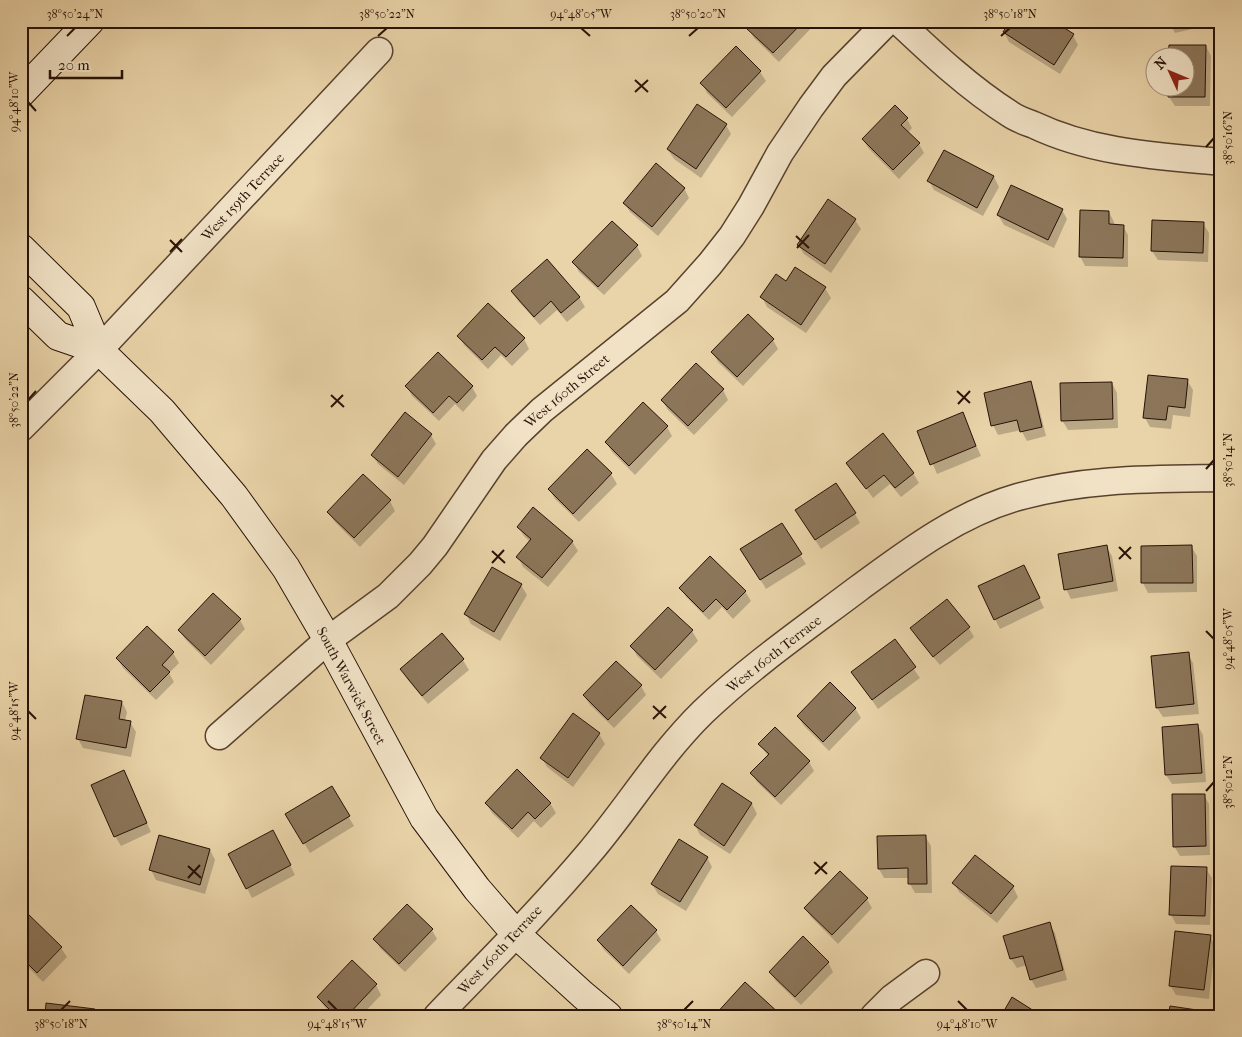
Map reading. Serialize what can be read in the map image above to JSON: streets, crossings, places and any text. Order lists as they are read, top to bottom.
{
  "streets": {
    "street": [
      "West 159th Terrace",
      "West 160th Street",
      "West 160th Terrace",
      "South Warwick Street"
    ]
  },
  "crossings": [
    ["West 159th Terrace", "South Warwick Street"],
    ["West 160th Street", "South Warwick Street"],
    ["West 160th Terrace", "South Warwick Street"]
  ],
  "scale_bar": "20 m",
  "north": "top left",
  "coordinates": [
    "38°50'24\"N",
    "38°50'22\"N",
    "94°48'05\"W",
    "38°50'20\"N",
    "38°50'18\"N",
    "94°48'10\"W",
    "38°50'16\"N",
    "38°50'14\"N",
    "94°48'15\"W",
    "38°50'12\"N"
  ]
}
